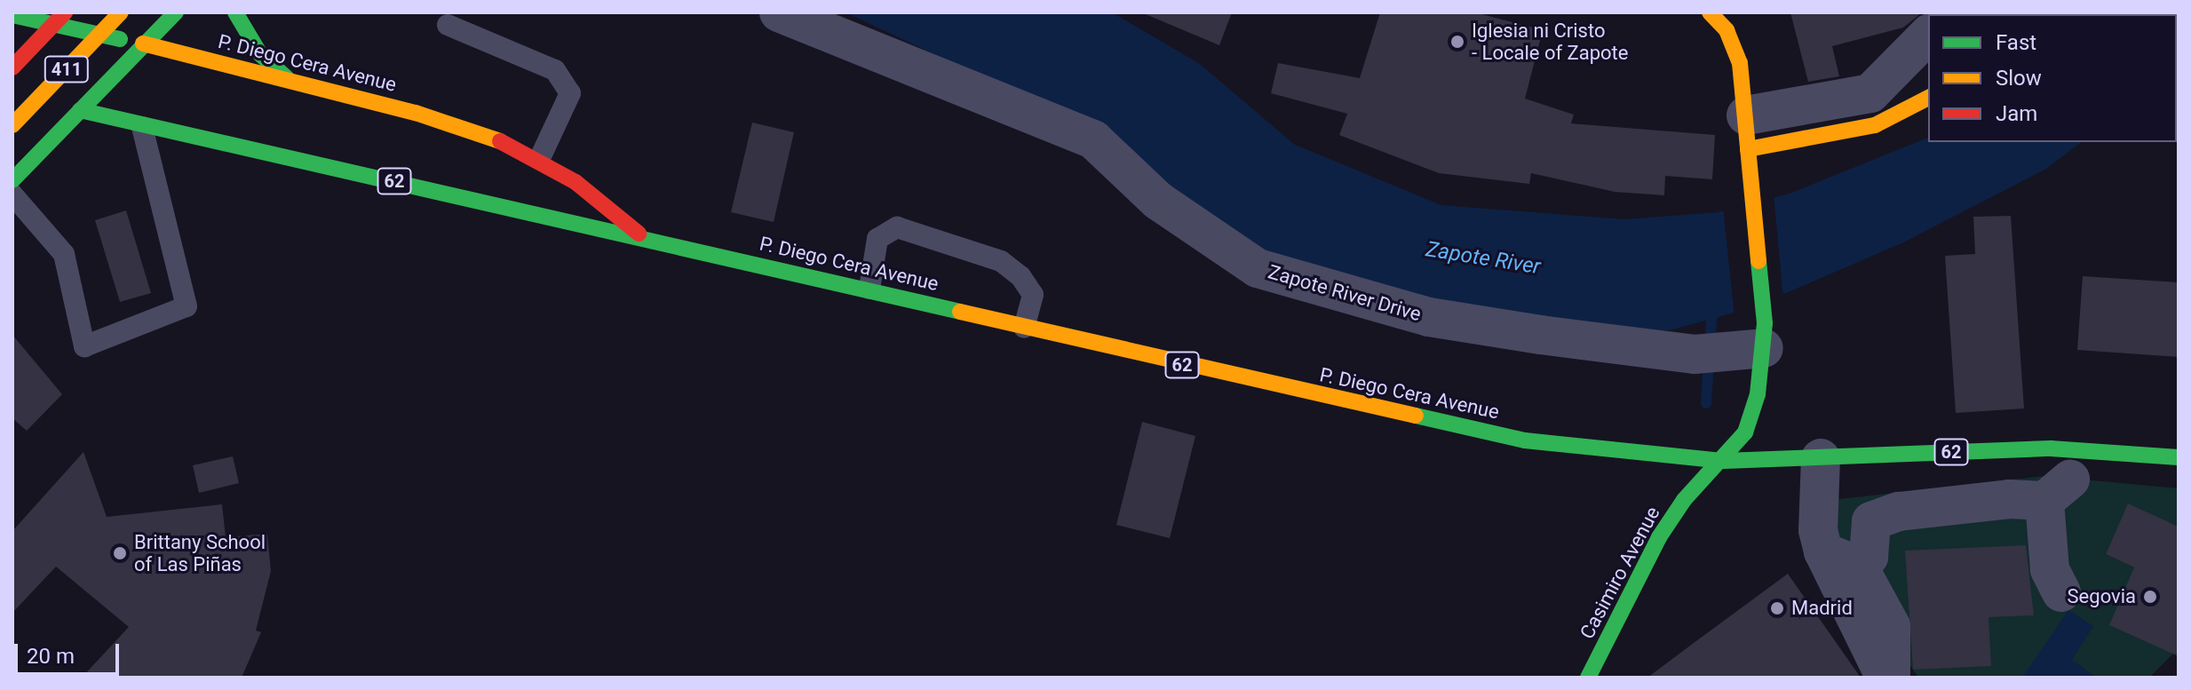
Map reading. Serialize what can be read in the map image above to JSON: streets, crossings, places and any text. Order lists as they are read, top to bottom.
{
  "streets": {
    "main road": [
      "P. Diego Cera Avenue",
      "411",
      "62",
      "Casimiro Avenue"
    ],
    "street": ["Zapote River Drive"]
  },
  "crossings": [
    ["P. Diego Cera Avenue", "411"],
    ["P. Diego Cera Avenue", "Casimiro Avenue"],
    ["Zapote River Drive", "Casimiro Avenue"]
  ],
  "water": ["Zapote River"],
  "places": [
    "Iglesia ni Cristo - Locale of Zapote",
    "Brittany School of Las Piñas",
    "Segovia",
    "Madrid"
  ],
  "legend": ["Fast", "Slow", "Jam"],
  "scale_bar": "20 m"
}
